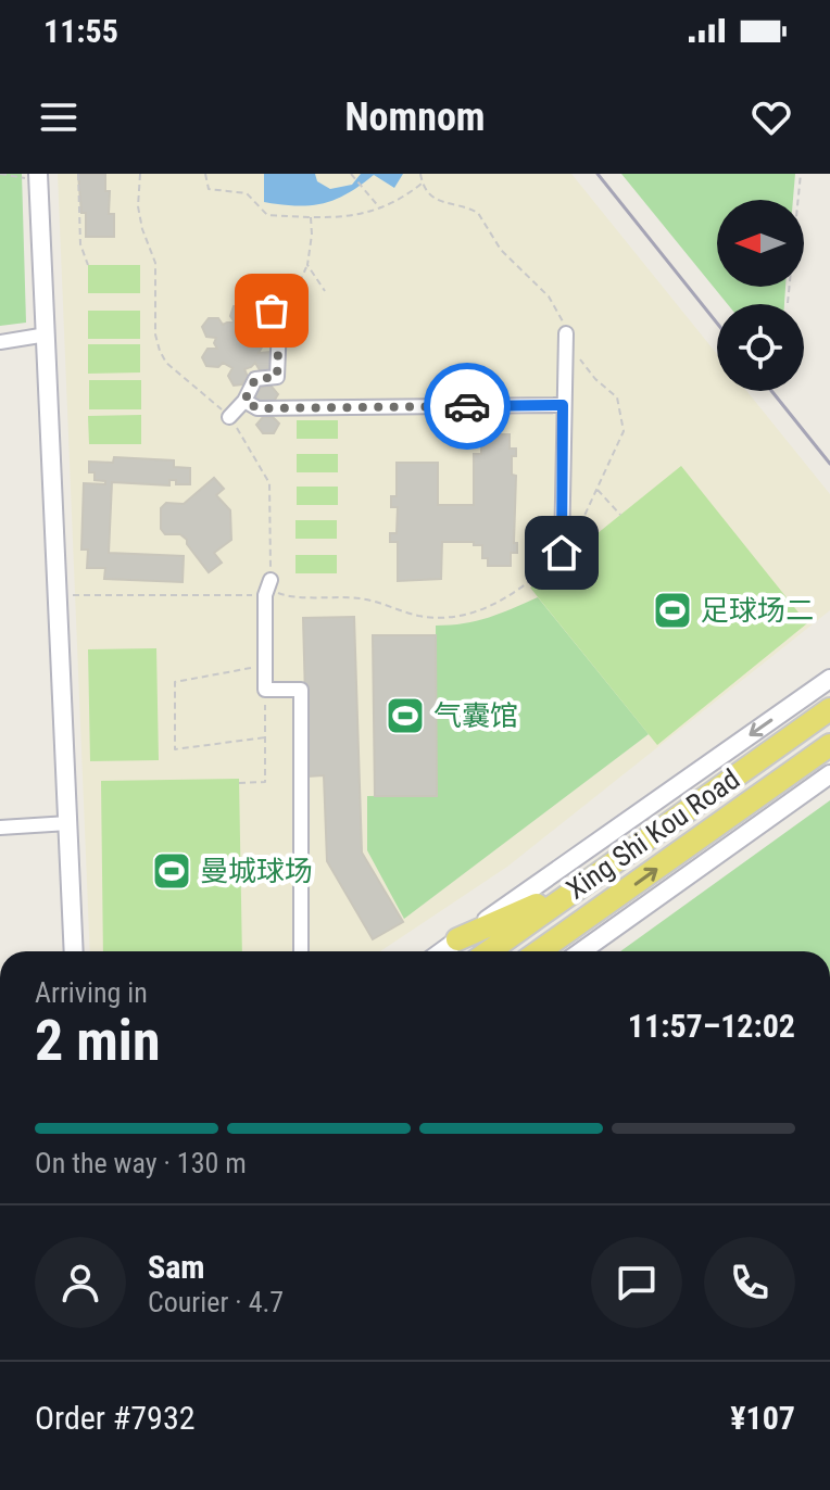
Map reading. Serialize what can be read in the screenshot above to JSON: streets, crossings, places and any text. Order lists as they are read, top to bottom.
{
  "streets": {
    "main road": ["Xing Shi Kou Road"]
  },
  "places": {
    "sports": ["足球场二", "气囊馆", "曼城球场"]
  },
  "north": "left",
  "page": {
    "status": "11:55",
    "header": "Nomnom",
    "heading": ["2 min", "Arriving in", "11:57–12:02"],
    "panel": [
      "Sam",
      "Courier · 4.7",
      "Order #7932",
      "¥107"
    ],
    "bar": "On the way · 130 m"
  }
}
